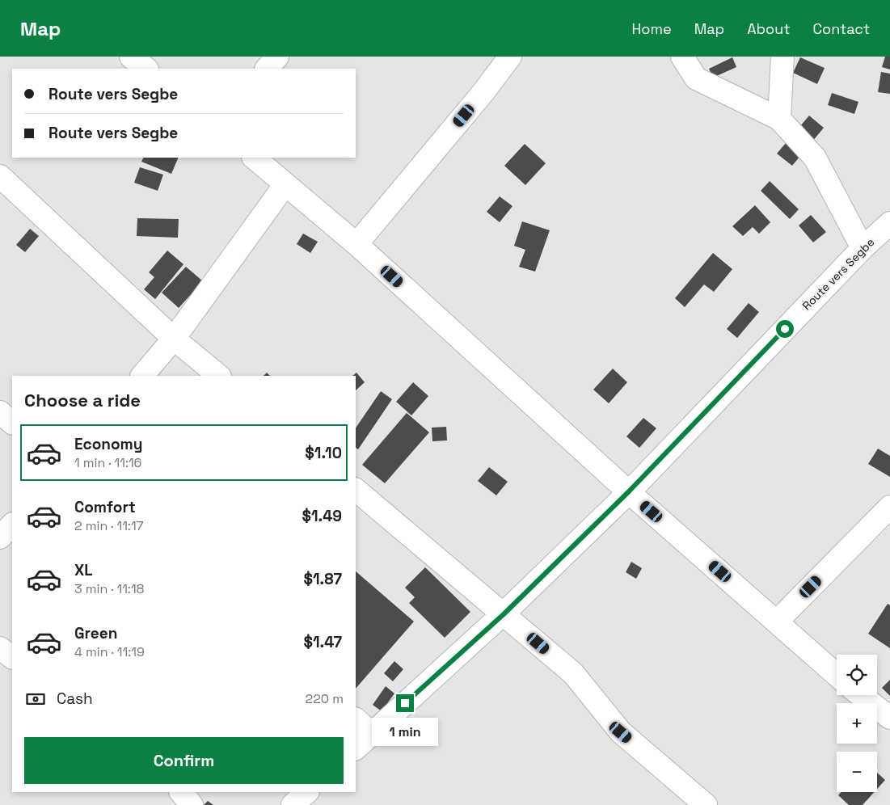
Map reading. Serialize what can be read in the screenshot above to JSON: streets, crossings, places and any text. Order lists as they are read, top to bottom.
{
  "streets": {
    "street": ["Route vers Segbe"]
  },
  "page": {
    "header": "Map",
    "nav": [
      "Home",
      "Map",
      "About",
      "Contact"
    ],
    "banner": ["Route vers Segbe", "Route vers Segbe"],
    "heading": "Choose a ride",
    "list": [
      {
        "name": "Economy",
        "note": "1 min · 11:16",
        "value": "$1.10"
      },
      {
        "name": "Comfort",
        "note": "2 min · 11:17",
        "value": "$1.49"
      },
      {
        "name": "XL",
        "note": "3 min · 11:18",
        "value": "$1.87"
      },
      {
        "name": "Green",
        "note": "4 min · 11:19",
        "value": "$1.47"
      }
    ],
    "map_buttons": ["+", "−"],
    "pay": ["Cash", "220 m"],
    "bubble": "1 min",
    "buttons": "Confirm"
  }
}
